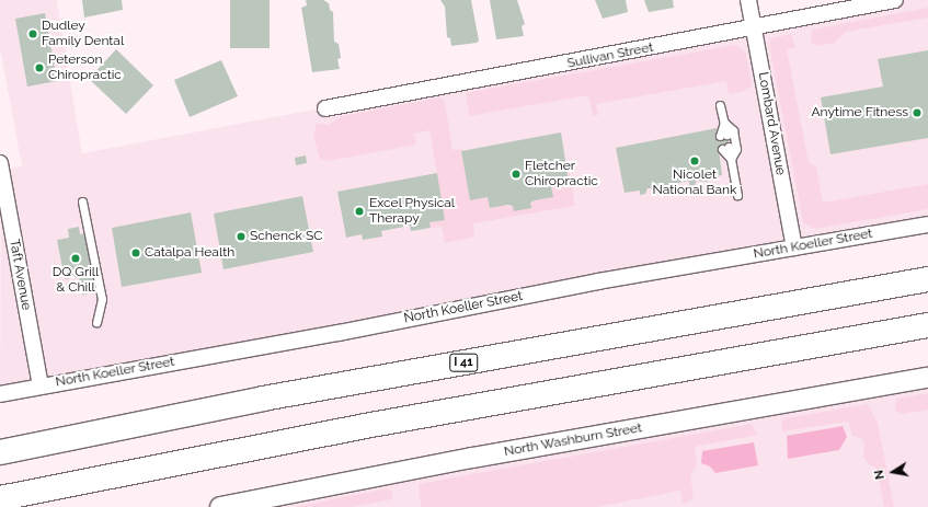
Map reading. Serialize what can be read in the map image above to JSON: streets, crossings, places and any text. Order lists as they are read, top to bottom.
{
  "streets": {
    "highway": ["I 41"],
    "street": [
      "Sullivan Street",
      "Lombard Avenue",
      "North Koeller Street",
      "Taft Avenue",
      "North Washburn Street"
    ]
  },
  "crossings": [
    ["Sullivan Street", "Lombard Avenue"],
    ["Lombard Avenue", "North Koeller Street"],
    ["North Koeller Street", "Taft Avenue"]
  ],
  "places": [
    "Dudley Family Dental",
    "Peterson Chiropractic",
    "Anytime Fitness",
    "Nicolet National Bank",
    "Fletcher Chiropractic",
    "Excel Physical Therapy",
    "Schenck SC",
    "Catalpa Health",
    "DQ Grill & Chill"
  ],
  "north": "left"
}
